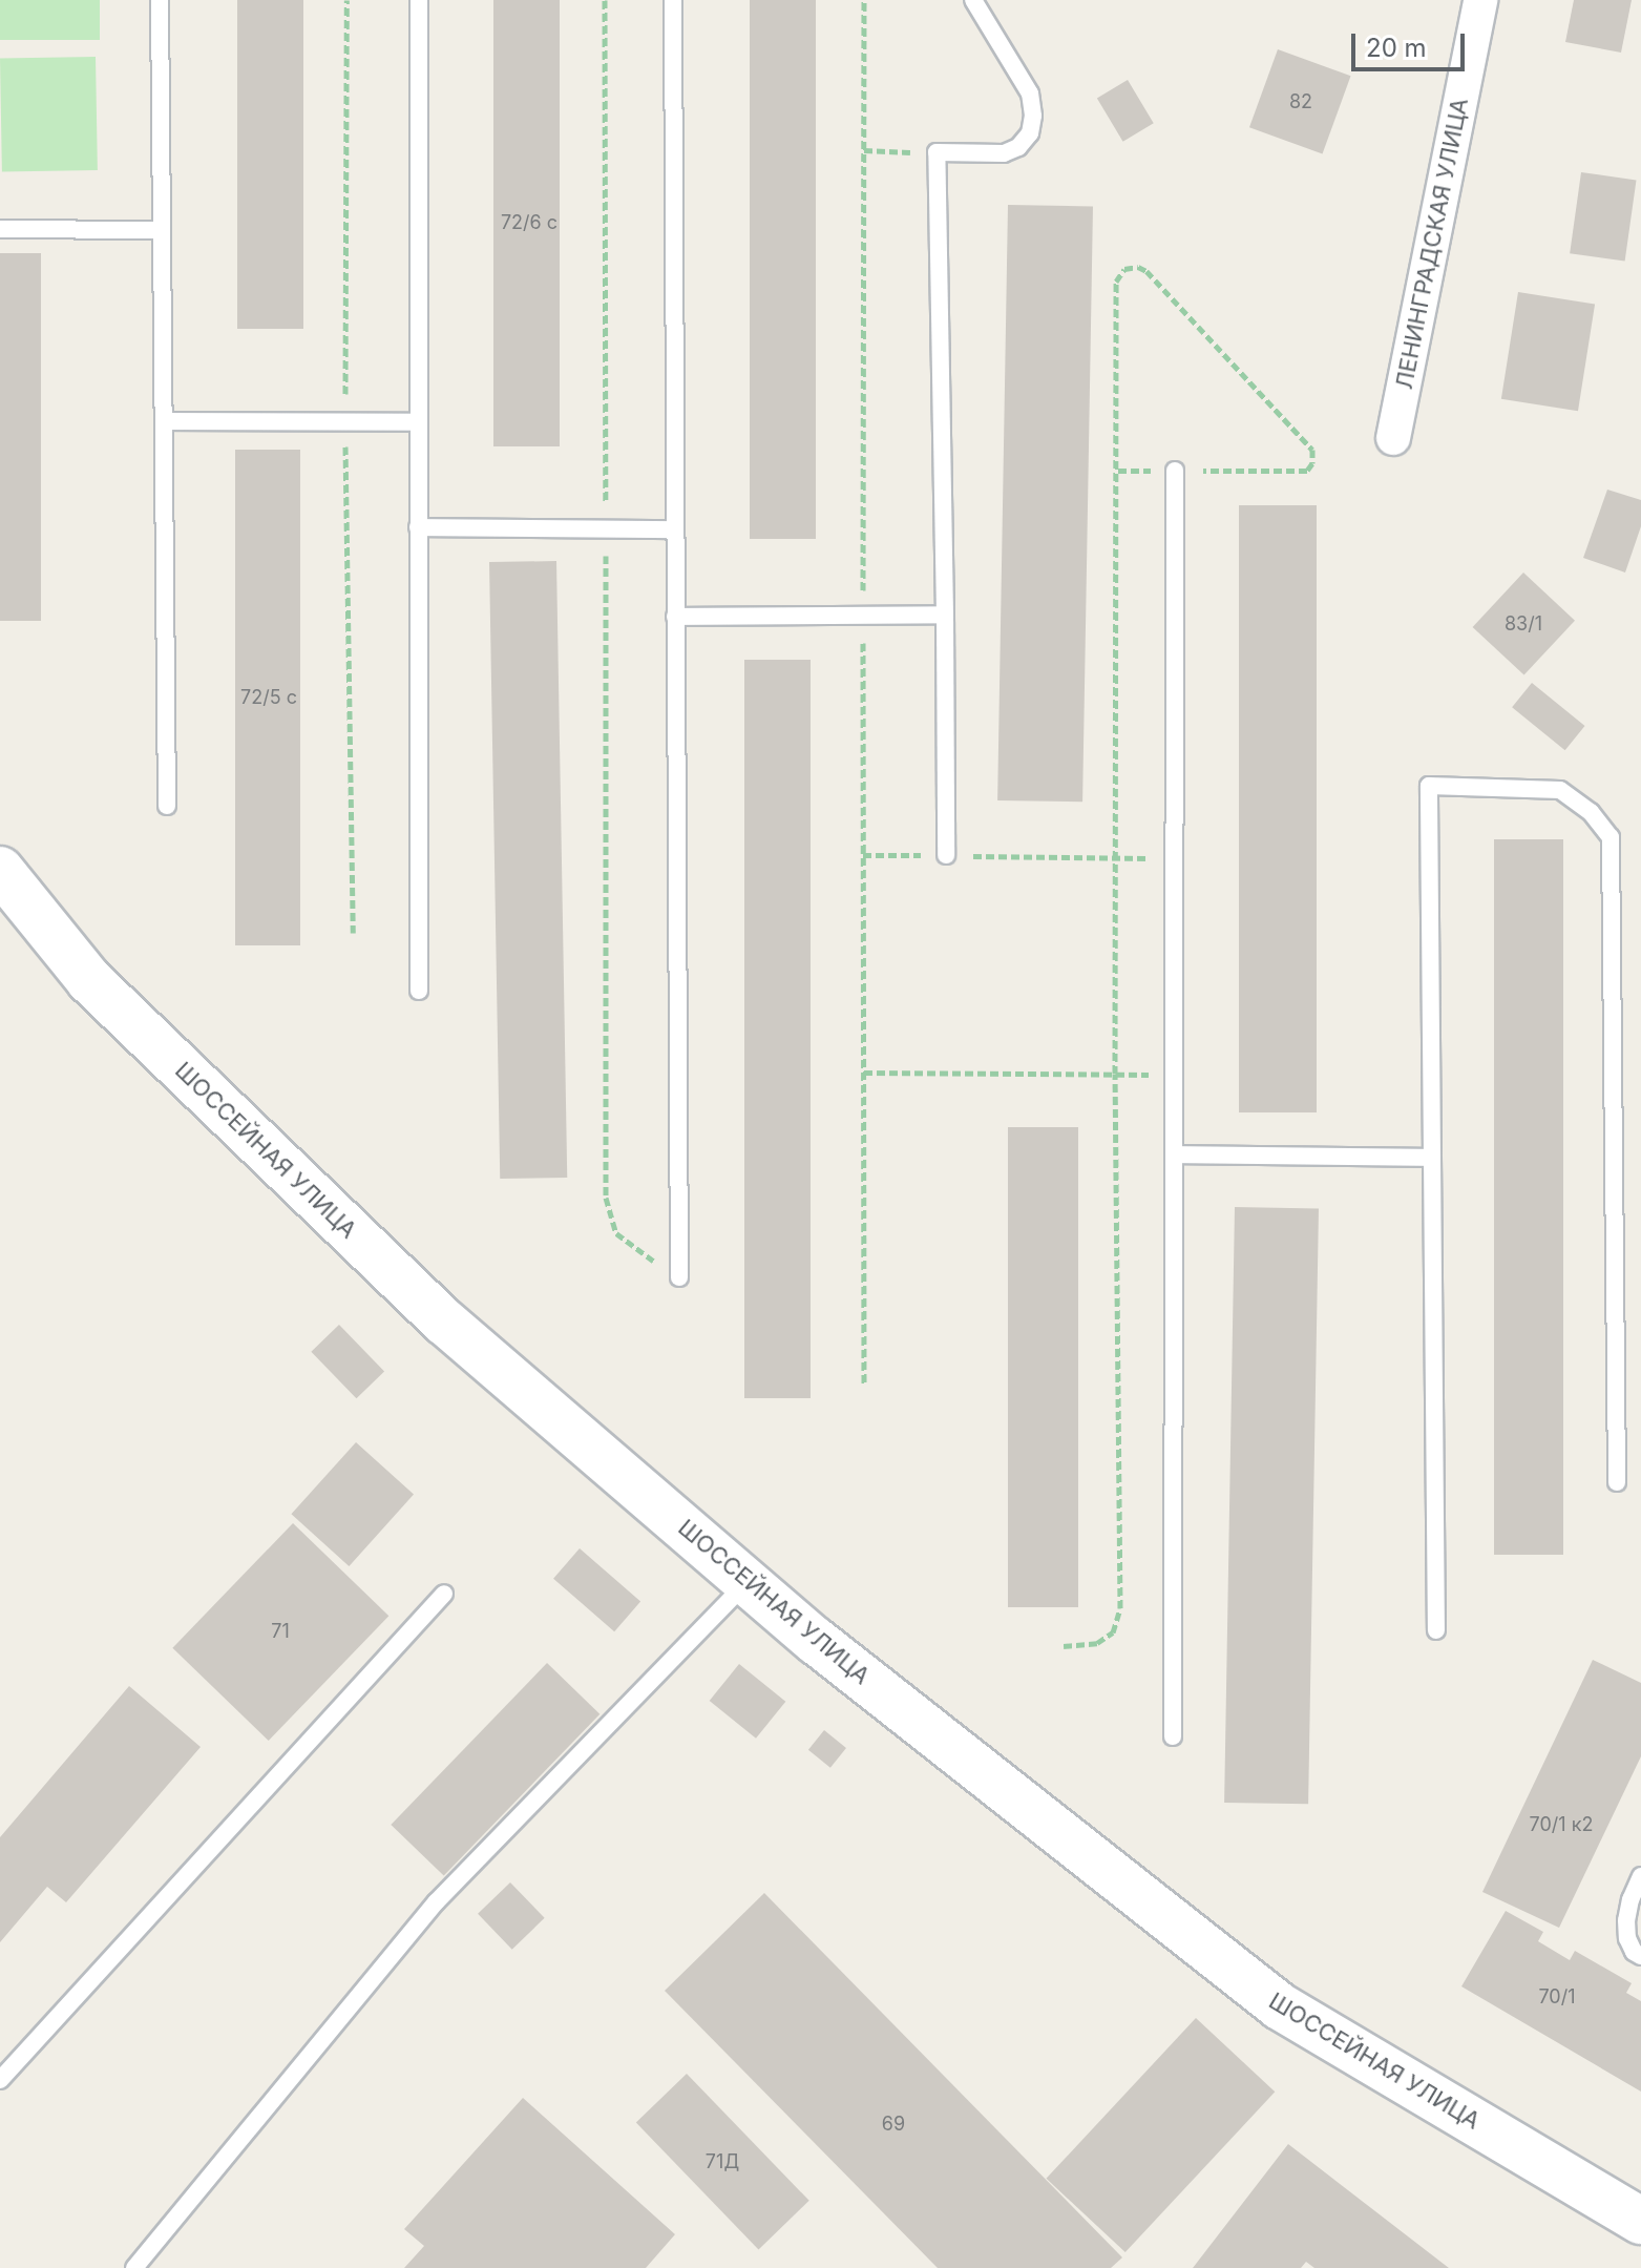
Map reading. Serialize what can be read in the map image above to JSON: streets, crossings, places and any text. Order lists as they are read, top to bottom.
{
  "streets": {
    "main road": ["ШОССЕЙНАЯ УЛИЦА"],
    "street": ["ЛЕНИНГРАДСКАЯ УЛИЦА"]
  },
  "house_numbers": [
    "82",
    "72/6 с",
    "83/1",
    "72/5 с",
    "71",
    "70/1 к2",
    "70/1",
    "69",
    "71Д"
  ],
  "scale_bar": "20 m"
}
